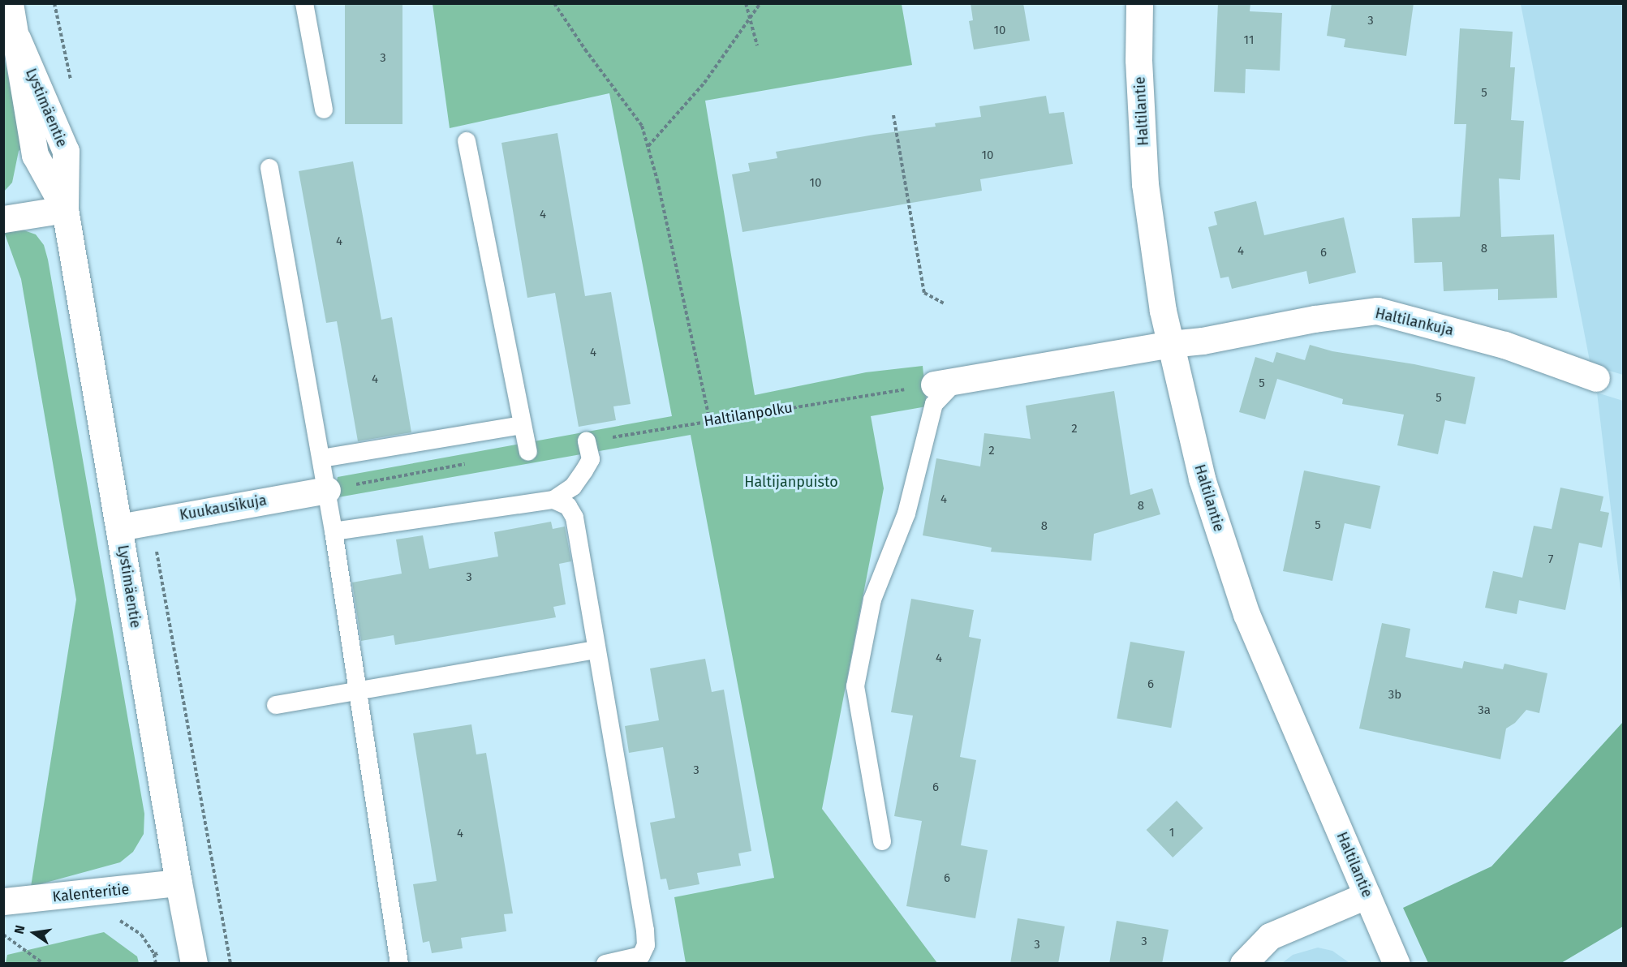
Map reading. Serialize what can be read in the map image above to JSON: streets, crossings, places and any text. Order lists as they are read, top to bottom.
{
  "streets": {
    "street": [
      "Lystimäentie",
      "Haltilantie",
      "Haltilankuja",
      "Kuukausikuja",
      "Kalenteritie"
    ],
    "path": ["Haltilanpolku"]
  },
  "crossings": [
    ["Lystimäentie", "Kuukausikuja"],
    ["Lystimäentie", "Kalenteritie"],
    ["Haltilantie", "Haltilankuja"]
  ],
  "parks": ["Haltijanpuisto"],
  "house_numbers": [
    "3",
    "10",
    "11",
    "3",
    "5",
    "10",
    "10",
    "4",
    "4",
    "8",
    "4",
    "6",
    "4",
    "4",
    "5",
    "5",
    "2",
    "2",
    "4",
    "8",
    "5",
    "8",
    "7",
    "3",
    "4",
    "6",
    "3b",
    "3a",
    "3",
    "6",
    "1",
    "4",
    "6",
    "3",
    "3"
  ],
  "north": "left"
}
